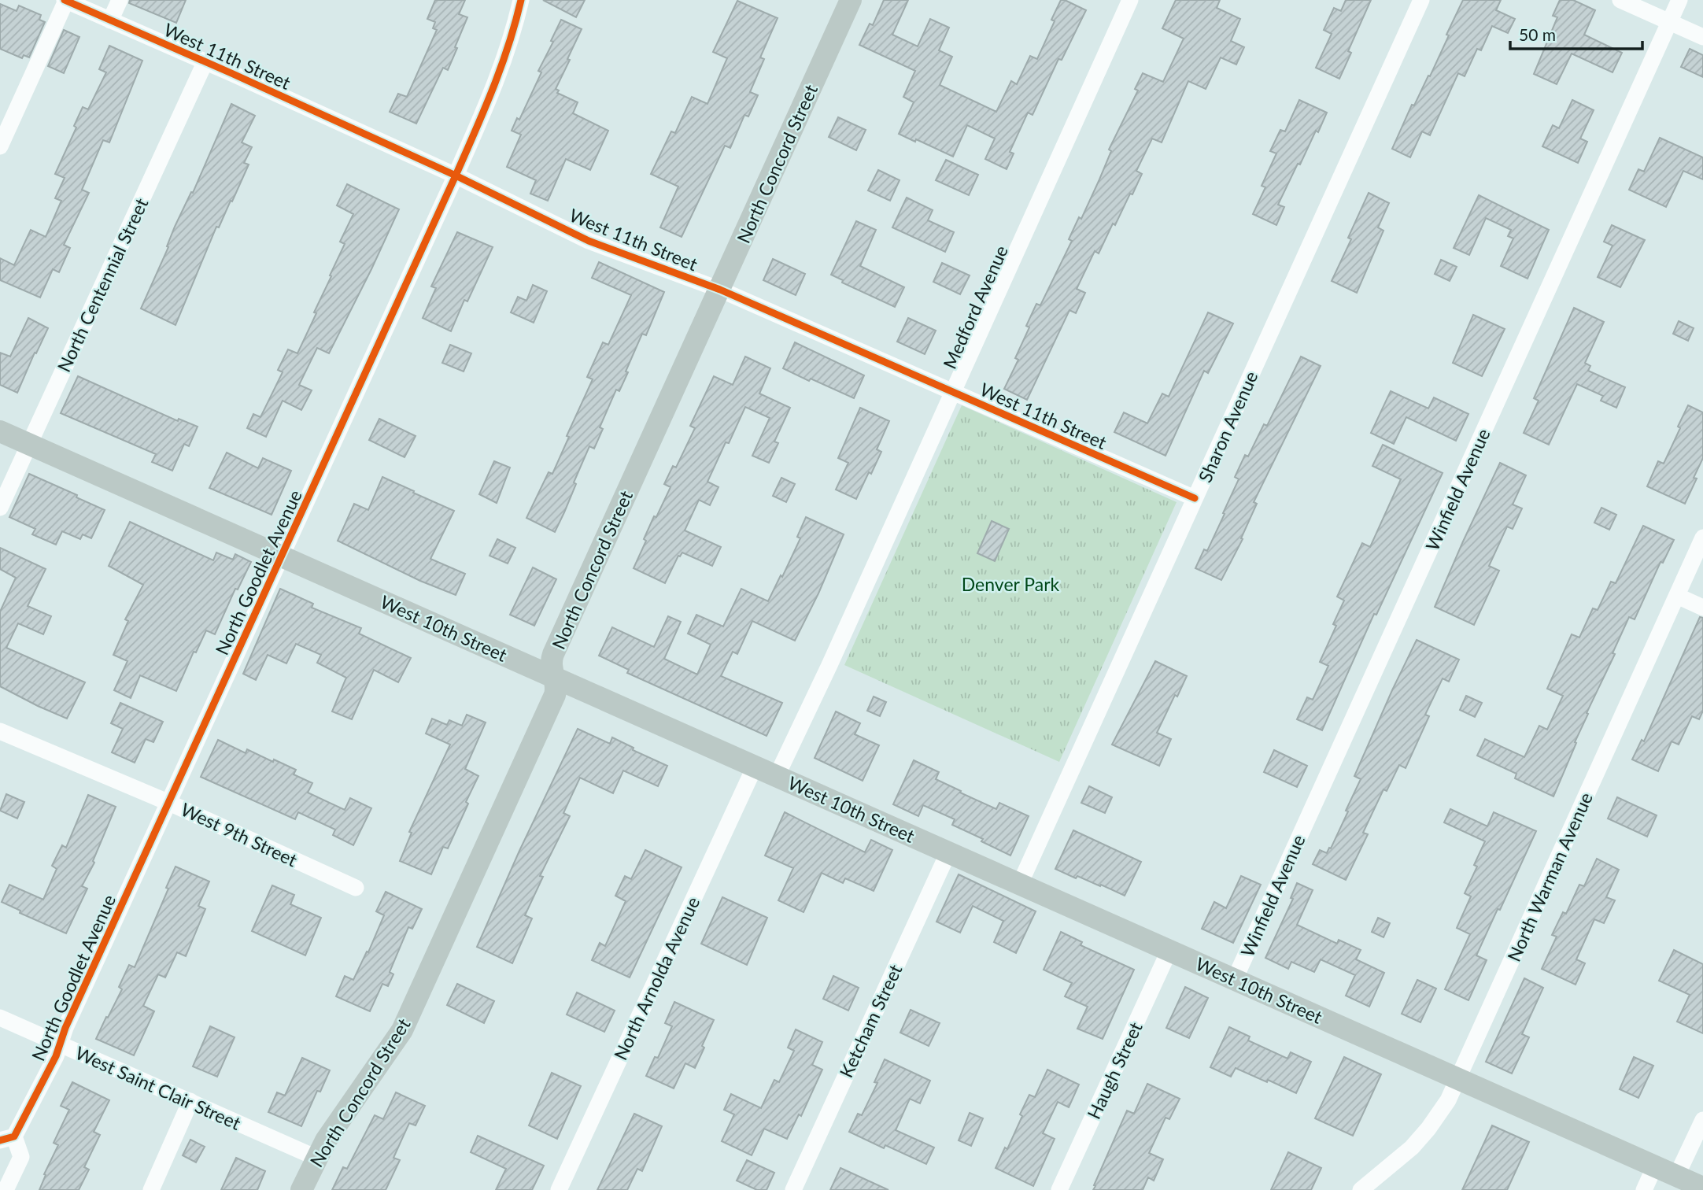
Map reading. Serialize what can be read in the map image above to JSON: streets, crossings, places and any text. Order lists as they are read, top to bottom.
{
  "streets": {
    "main road": ["North Concord Street", "West 10th Street"],
    "street": [
      "West 11th Street",
      "North Centennial Street",
      "Medford Avenue",
      "Sharon Avenue",
      "Winfield Avenue",
      "North Goodlet Avenue",
      "West 9th Street",
      "North Warman Avenue",
      "North Arnolda Avenue",
      "Ketcham Street",
      "Haugh Street",
      "West Saint Clair Street"
    ]
  },
  "crossings": [
    ["West 11th Street", "North Concord Street"],
    ["West 11th Street", "North Centennial Street"],
    ["West 11th Street", "Medford Avenue"],
    ["West 11th Street", "Sharon Avenue"],
    ["West 11th Street", "North Goodlet Avenue"],
    ["North Concord Street", "West 10th Street"],
    ["North Concord Street", "West Saint Clair Street"],
    ["North Centennial Street", "West 10th Street"],
    ["Medford Avenue", "West 10th Street"],
    ["Sharon Avenue", "West 10th Street"],
    ["Winfield Avenue", "West 10th Street"],
    ["North Goodlet Avenue", "West 10th Street"],
    ["North Goodlet Avenue", "West 9th Street"],
    ["North Goodlet Avenue", "West Saint Clair Street"],
    ["West 10th Street", "North Warman Avenue"],
    ["West 10th Street", "North Arnolda Avenue"],
    ["West 10th Street", "Ketcham Street"],
    ["West 10th Street", "Haugh Street"]
  ],
  "parks": ["Denver Park"],
  "scale_bar": "50 m"
}
